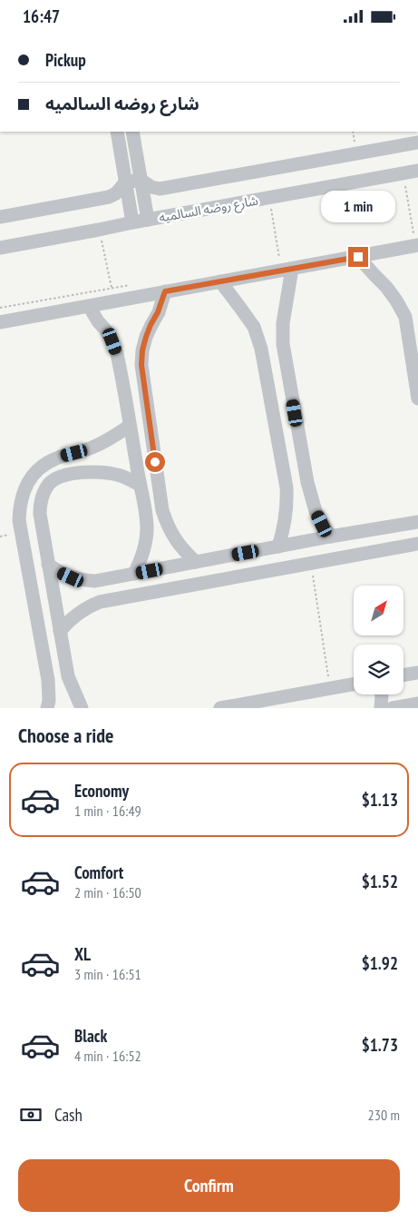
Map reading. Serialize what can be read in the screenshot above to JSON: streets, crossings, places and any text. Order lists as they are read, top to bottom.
{
  "streets": {
    "street": ["شارع روضه السالميه"]
  },
  "north": "top right",
  "page": {
    "status": "16:47",
    "banner": ["Pickup", "شارع روضه السالميه"],
    "bubble": "1 min",
    "heading": "Choose a ride",
    "list": [
      {
        "name": "Economy",
        "note": "1 min · 16:49",
        "value": "$1.13"
      },
      {
        "name": "Comfort",
        "note": "2 min · 16:50",
        "value": "$1.52"
      },
      {
        "name": "XL",
        "note": "3 min · 16:51",
        "value": "$1.92"
      },
      {
        "name": "Black",
        "note": "4 min · 16:52",
        "value": "$1.73"
      }
    ],
    "pay": ["Cash", "230 m"],
    "buttons": "Confirm"
  }
}
